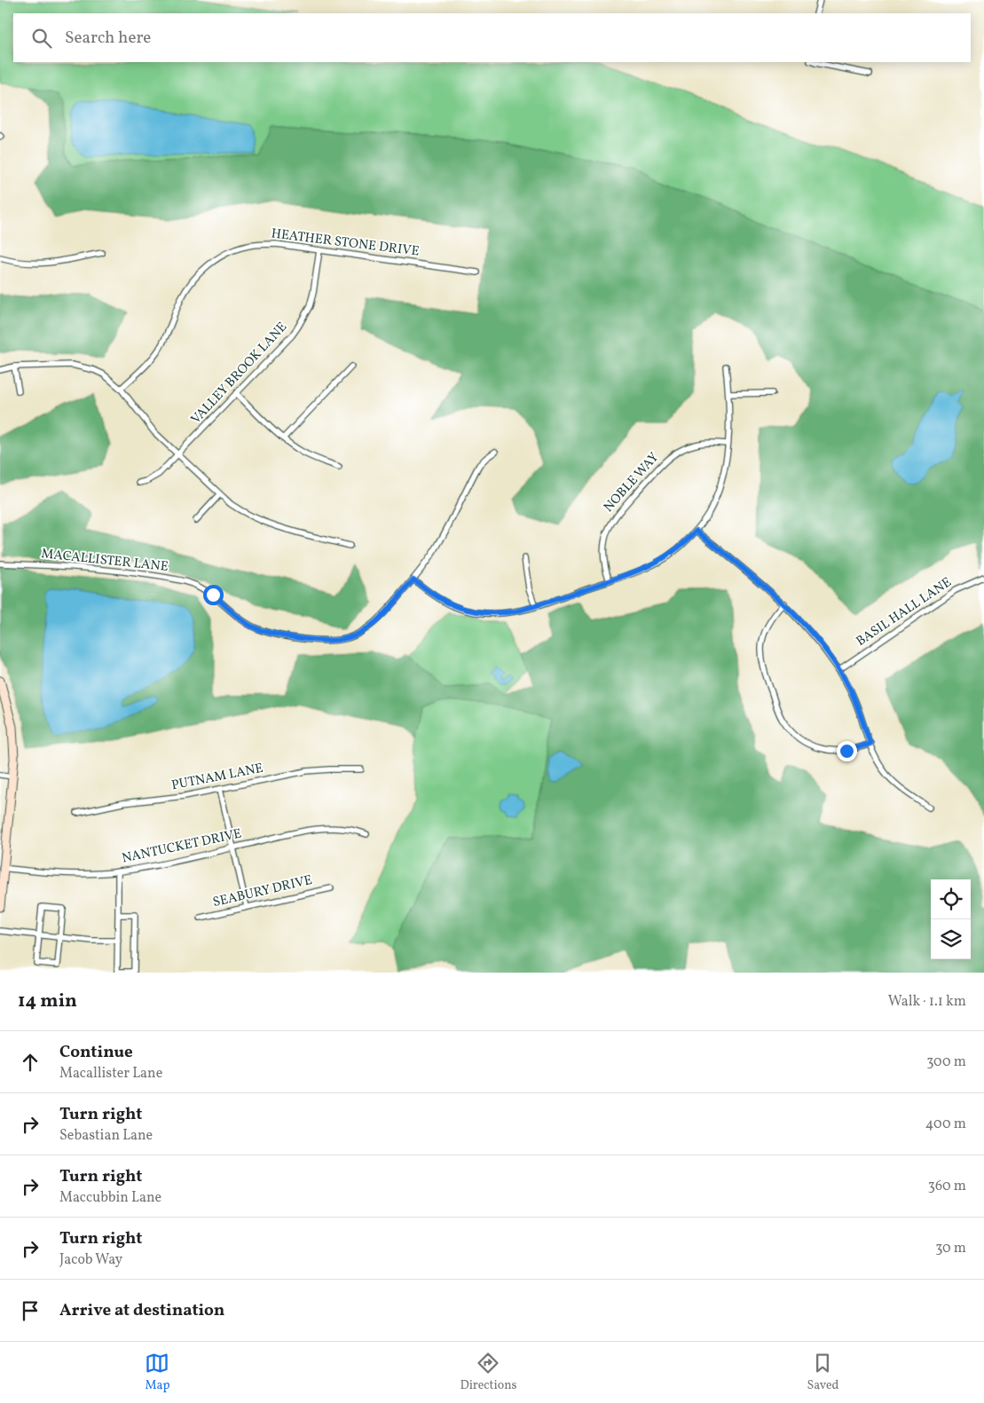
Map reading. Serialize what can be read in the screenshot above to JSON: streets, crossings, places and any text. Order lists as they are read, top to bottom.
{
  "streets": {
    "street": [
      "HEATHER STONE DRIVE",
      "VALLEY BROOK LANE",
      "NOBLE WAY",
      "MACALLISTER LANE",
      "BASIL HALL LANE",
      "PUTNAM LANE",
      "NANTUCKET DRIVE",
      "SEABURY DRIVE"
    ]
  },
  "crossings": [
    ["HEATHER STONE DRIVE", "VALLEY BROOK LANE"]
  ],
  "page": {
    "search": "Search here",
    "heading": ["14 min", "Walk · 1.1 km"],
    "list": [
      ["Continue", "Macallister Lane", "300 m"],
      ["Turn right", "Sebastian Lane", "400 m"],
      ["Turn right", "Maccubbin Lane", "360 m"],
      ["Turn right", "Jacob Way", "30 m"],
      "Arrive at destination"
    ],
    "nav": ["Map", "Directions", "Saved"]
  }
}
